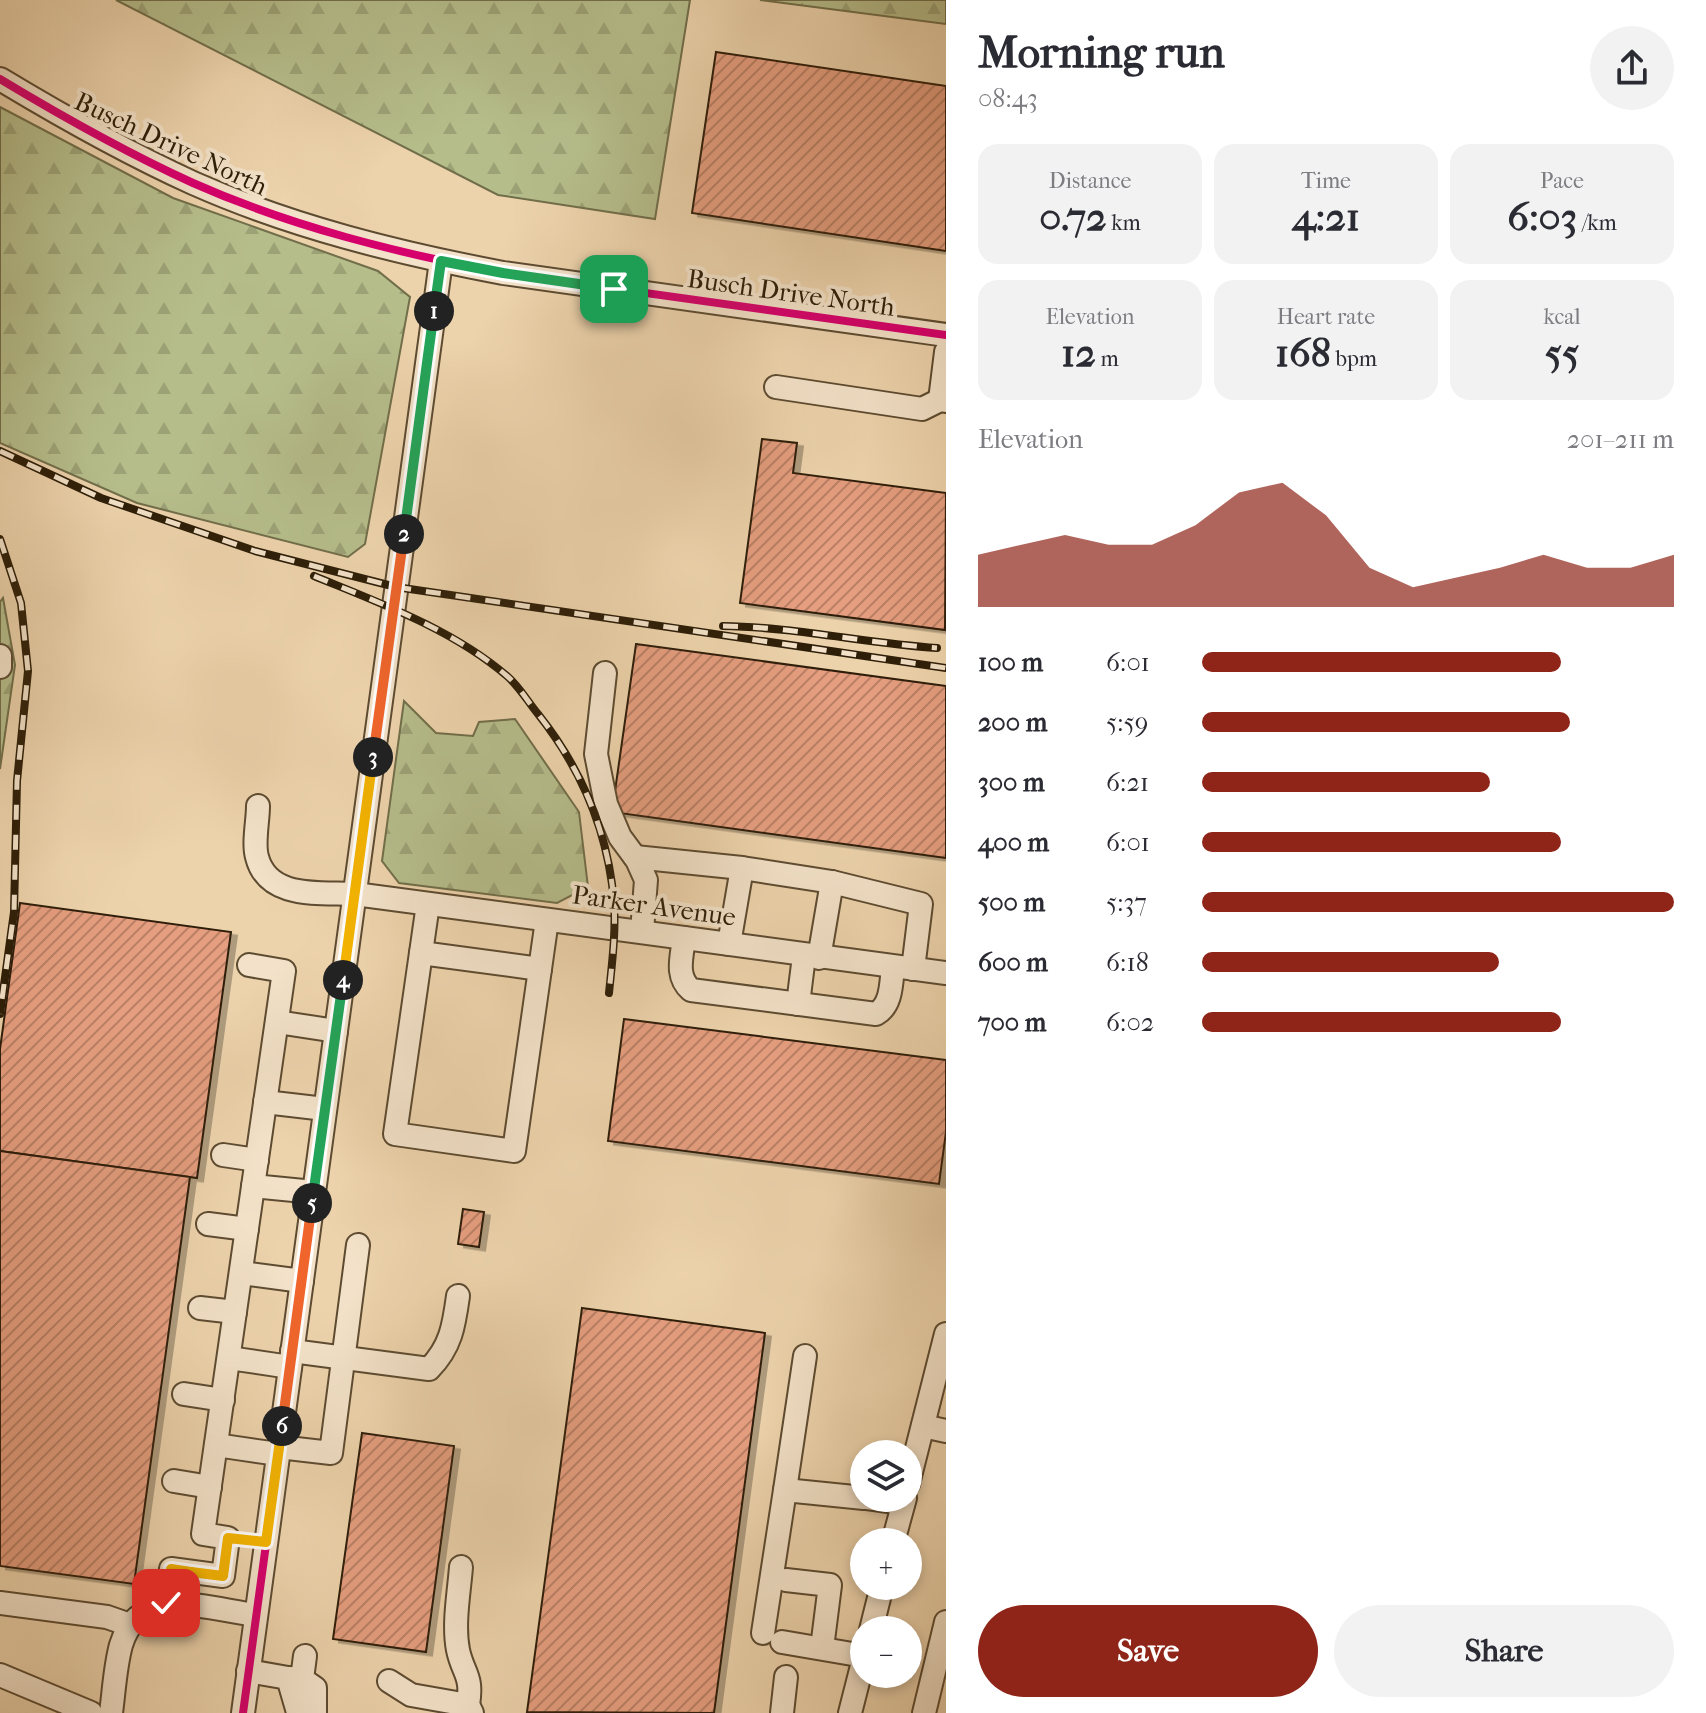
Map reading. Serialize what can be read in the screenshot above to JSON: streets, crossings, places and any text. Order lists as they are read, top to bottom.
{
  "streets": {
    "street": ["Busch Drive North", "Parker Avenue"]
  },
  "page": {
    "heading": ["Morning run", "08:43"],
    "stats": [
      ["Distance", "0.72 km"],
      ["Time", "4:21"],
      ["Pace", "6:03 /km"],
      ["Elevation", "12 m"],
      ["Heart rate", "168 bpm"],
      ["kcal", "55"]
    ],
    "pins": [
      "1",
      "2",
      "3",
      "4",
      "5",
      "6"
    ],
    "chart": ["Elevation", "201–211 m"],
    "list": [
      {
        "name": "100 m",
        "note": "6:01"
      },
      {
        "name": "200 m",
        "note": "5:59"
      },
      {
        "name": "300 m",
        "note": "6:21"
      },
      {
        "name": "400 m",
        "note": "6:01"
      },
      {
        "name": "500 m",
        "note": "5:37"
      },
      {
        "name": "600 m",
        "note": "6:18"
      },
      {
        "name": "700 m",
        "note": "6:02"
      }
    ],
    "map_buttons": ["+", "−"],
    "buttons": ["Save", "Share"]
  }
}
